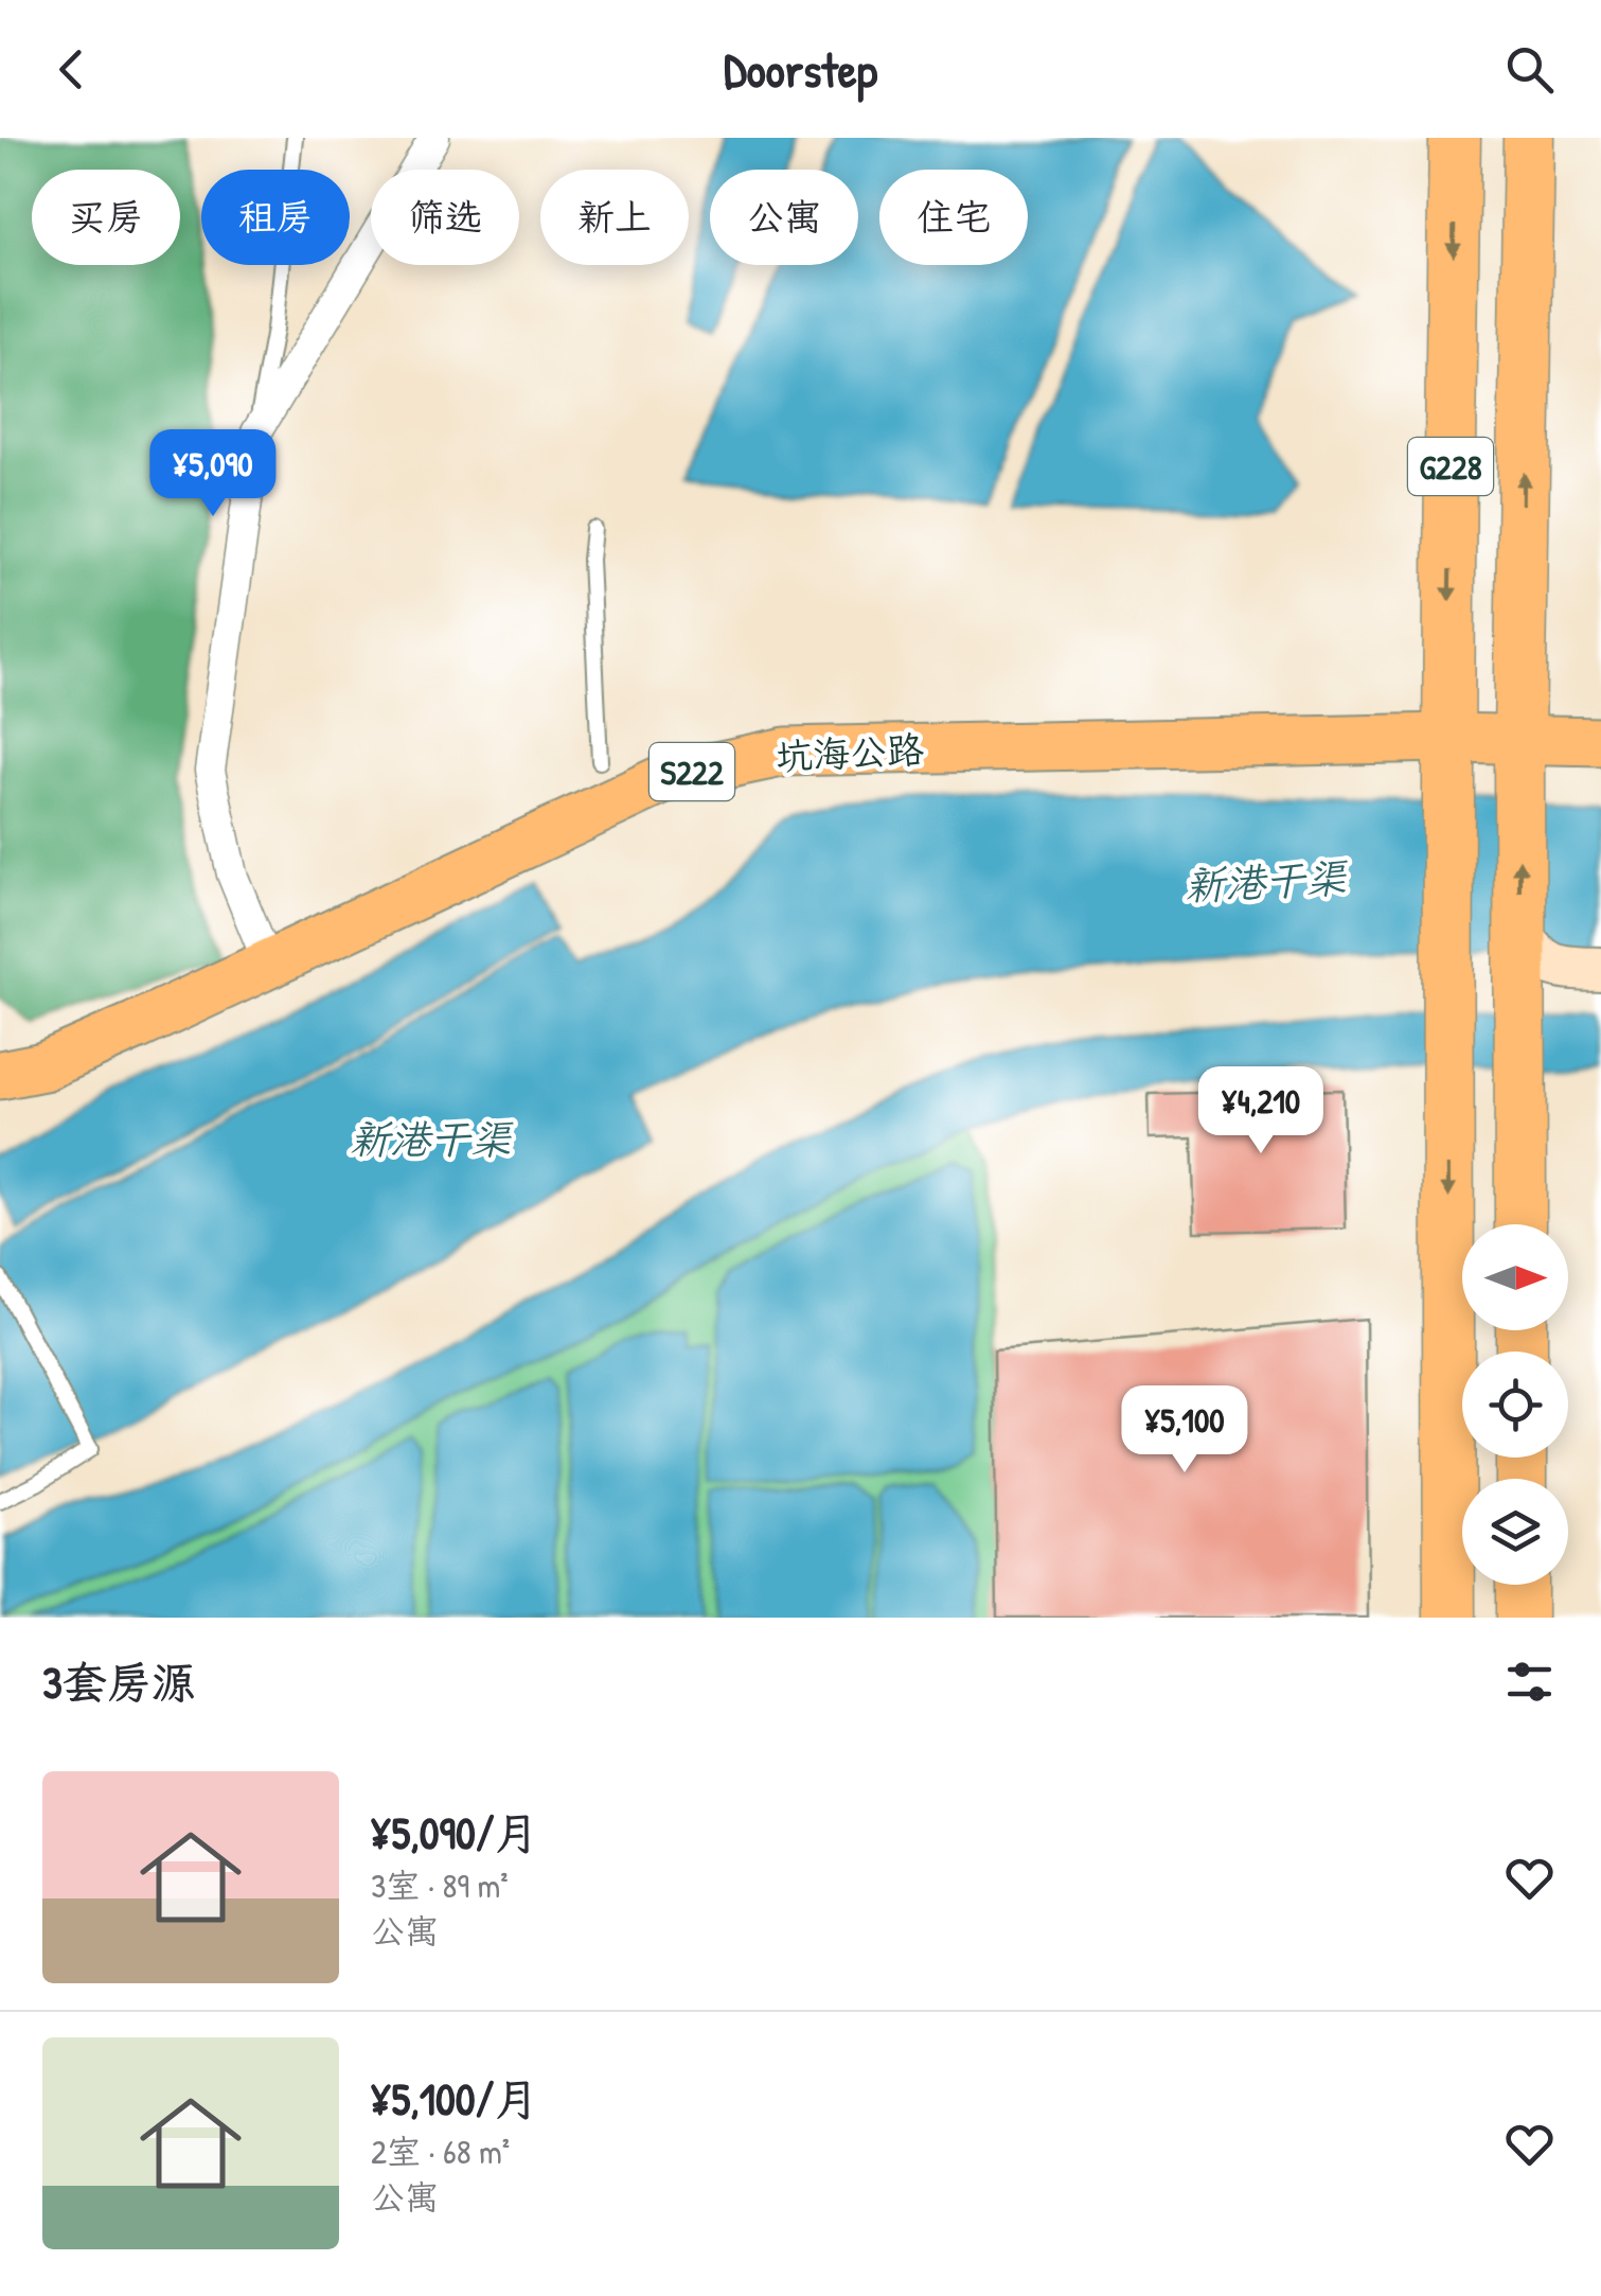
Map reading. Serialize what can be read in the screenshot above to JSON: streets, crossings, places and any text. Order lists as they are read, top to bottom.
{
  "streets": {
    "highway": ["G228"],
    "main road": ["坑海公路", "S222"]
  },
  "crossings": [
    ["G228", "坑海公路"],
    ["G228", "S222"],
    ["坑海公路", "S222"]
  ],
  "water": ["新港干渠"],
  "north": "right",
  "page": {
    "header": "Doorstep",
    "chip": [
      "买房",
      "租房",
      "筛选",
      "新上",
      "公寓",
      "住宅"
    ],
    "price": ["¥5,090", "¥4,210", "¥5,100"],
    "heading": "3套房源",
    "list": [
      {
        "name": "¥5,090/月",
        "note": "3室 · 89 m² · 公寓"
      },
      {
        "name": "¥5,100/月",
        "note": "2室 · 68 m² · 公寓"
      }
    ]
  }
}
